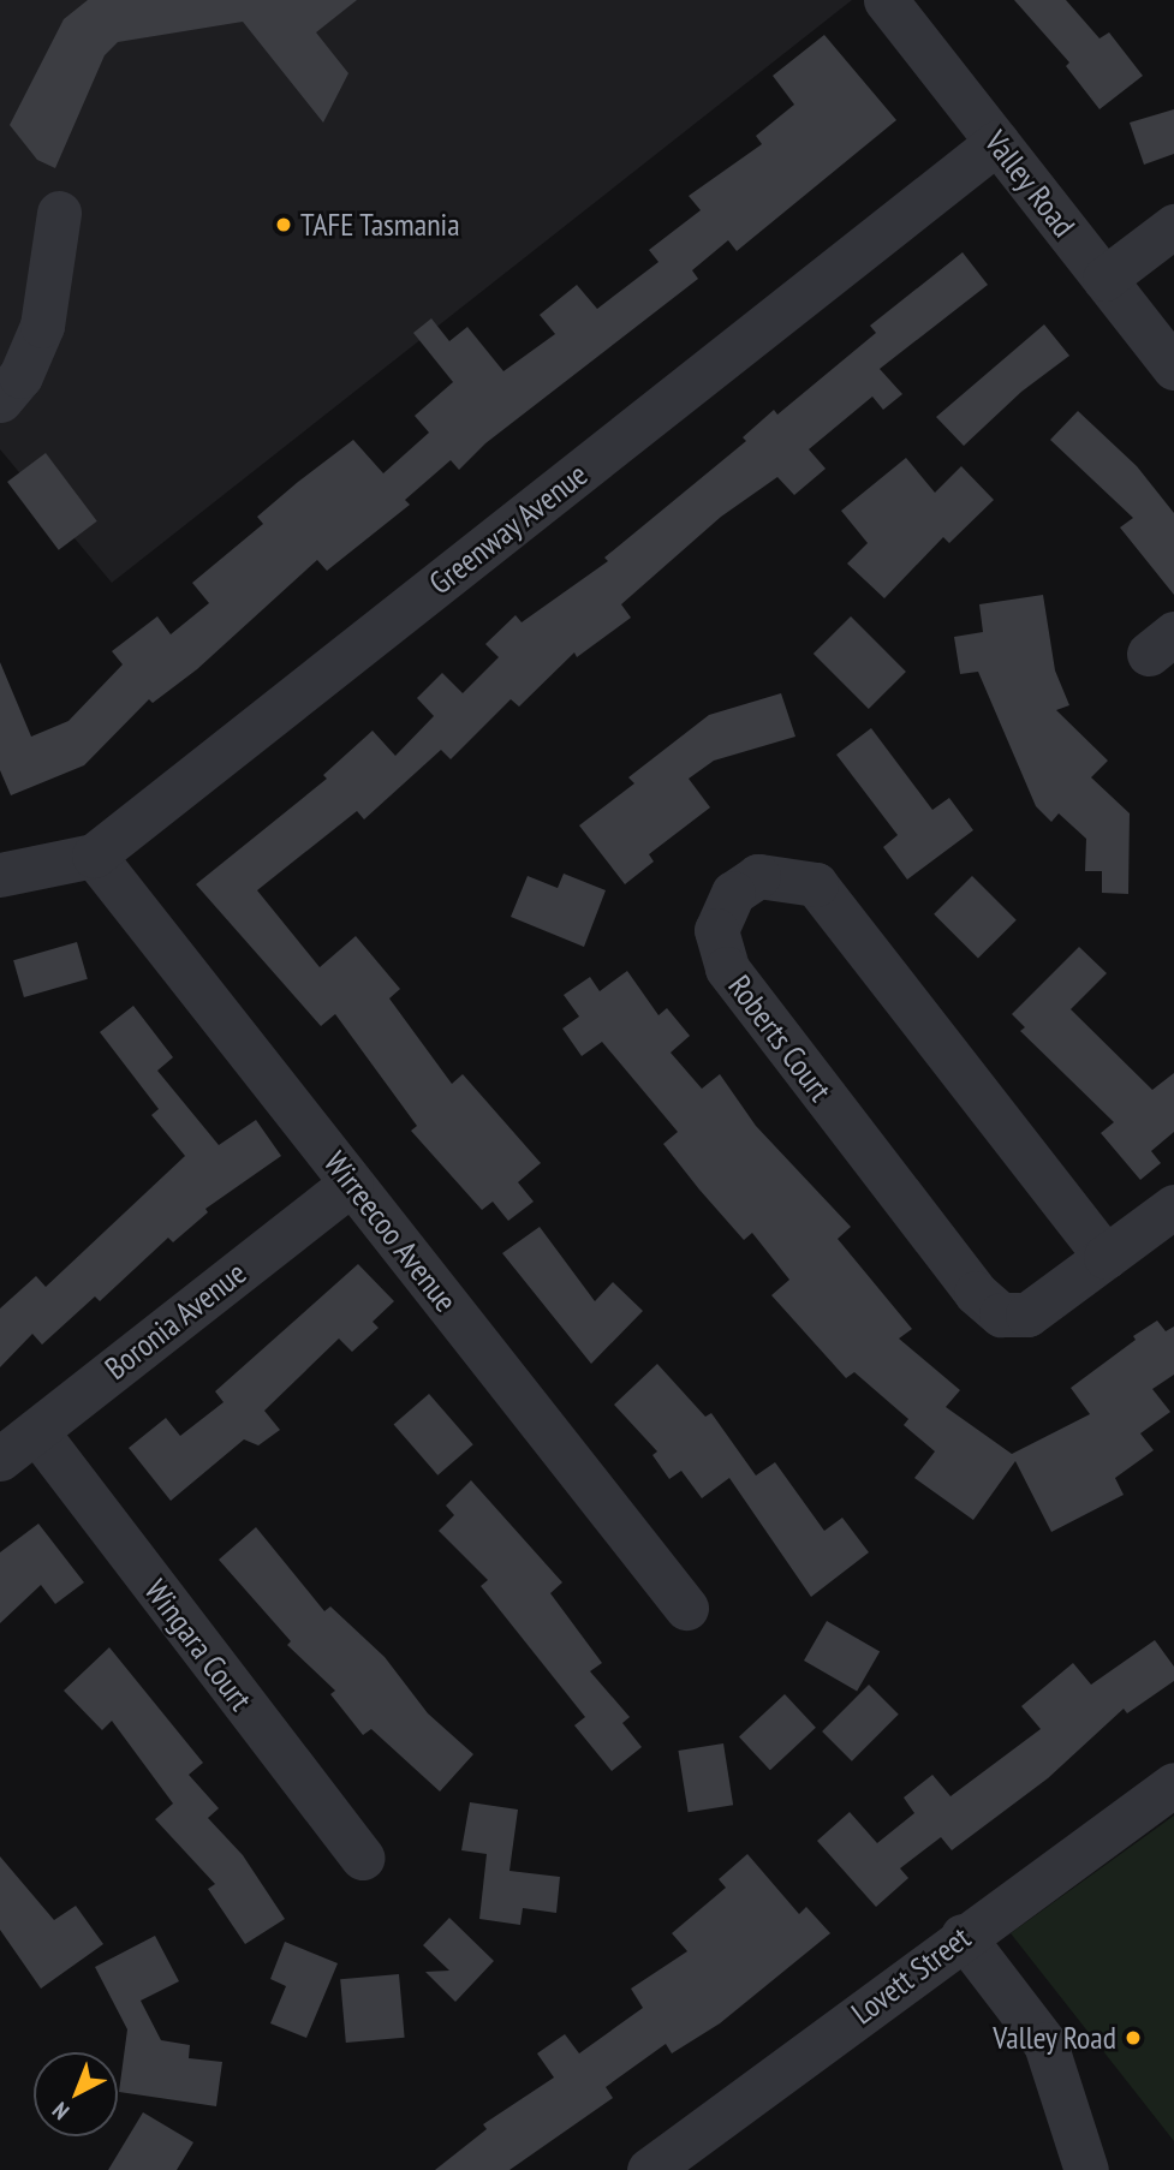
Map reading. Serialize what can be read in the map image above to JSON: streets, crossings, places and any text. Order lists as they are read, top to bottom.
{
  "streets": {
    "street": [
      "Valley Road",
      "Greenway Avenue",
      "Roberts Court",
      "Wirreecoo Avenue",
      "Boronia Avenue",
      "Wingara Court",
      "Lovett Street"
    ]
  },
  "crossings": [
    ["Valley Road", "Greenway Avenue"],
    ["Greenway Avenue", "Wirreecoo Avenue"],
    ["Wirreecoo Avenue", "Boronia Avenue"],
    ["Boronia Avenue", "Wingara Court"]
  ],
  "places": ["TAFE Tasmania", "Valley Road"],
  "north": "bottom left"
}
